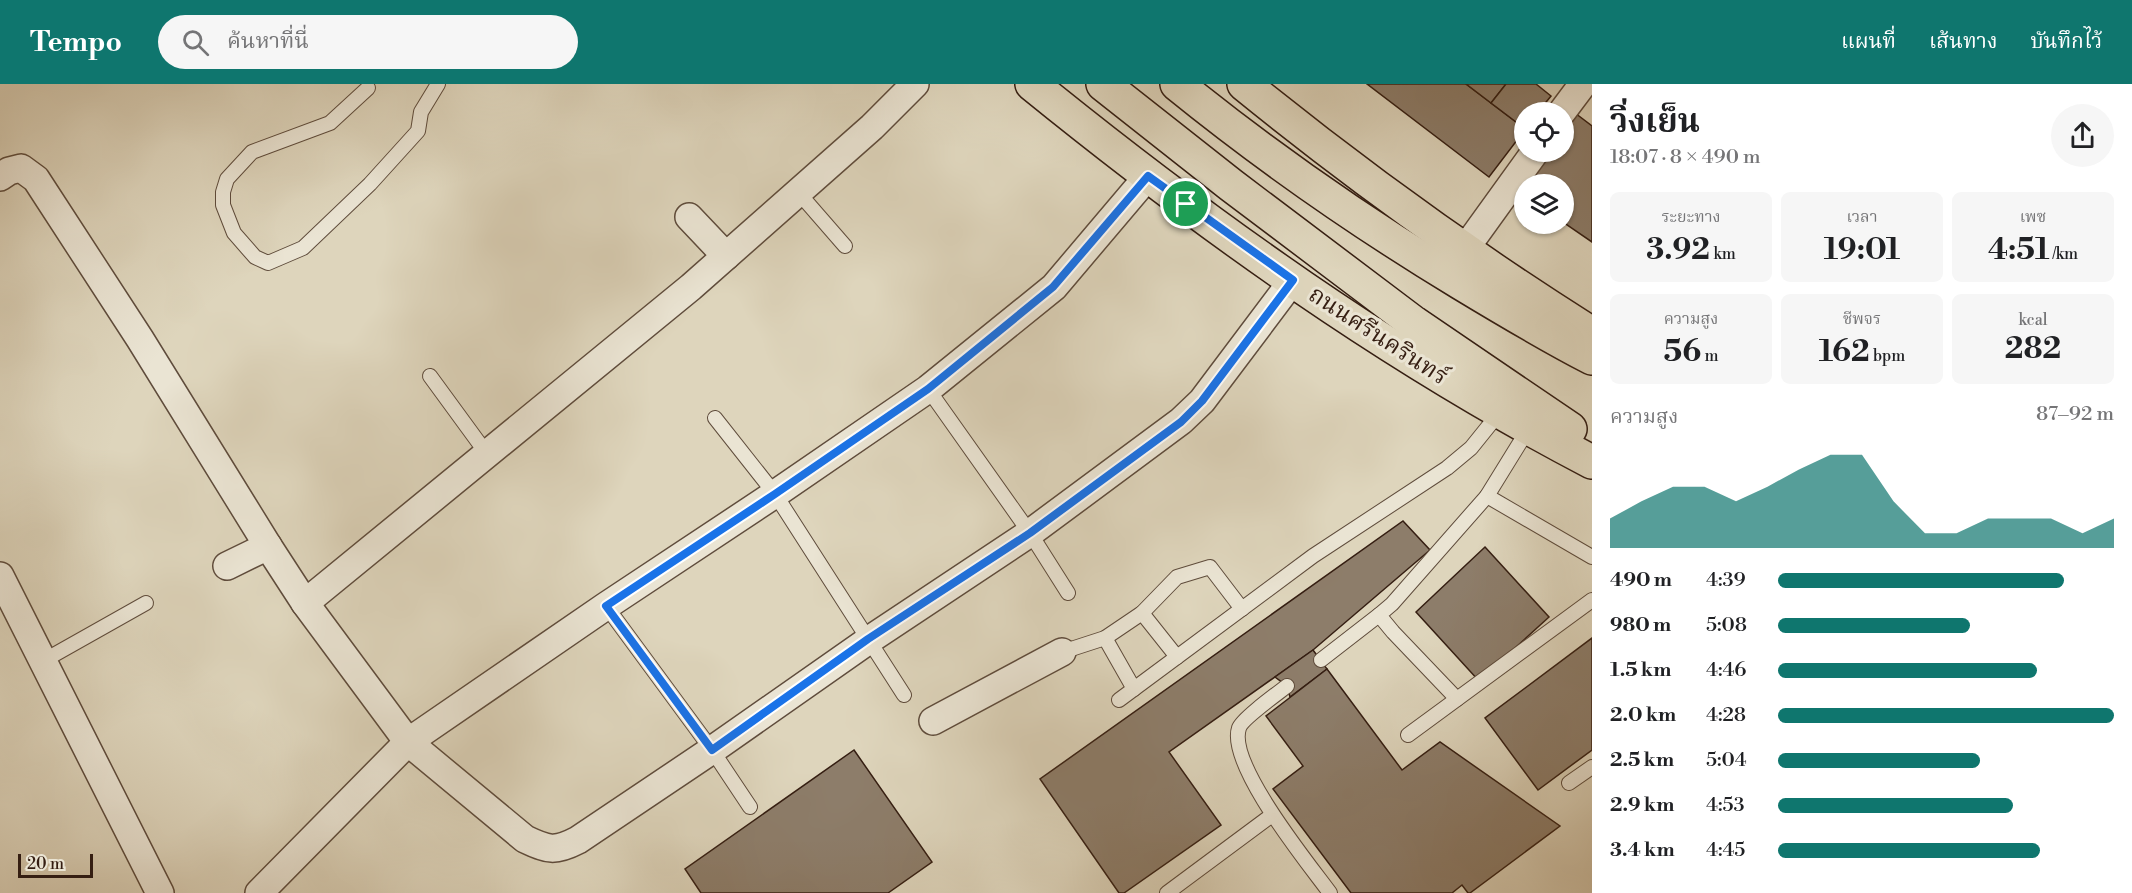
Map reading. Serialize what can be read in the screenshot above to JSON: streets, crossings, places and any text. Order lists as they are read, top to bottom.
{
  "streets": {
    "main road": ["ถนนศรีนครินทร์"]
  },
  "scale_bar": "20 m",
  "page": {
    "header": "Tempo",
    "search": "ค้นหาที่นี่",
    "nav": ["แผนที่", "เส้นทาง", "บันทึกไว้"],
    "heading": ["วิ่งเย็น", "18:07 · 8 × 490 m"],
    "stats": [
      ["ระยะทาง", "3.92 km"],
      ["เวลา", "19:01"],
      ["เพซ", "4:51 /km"],
      ["ความสูง", "56 m"],
      ["ชีพจร", "162 bpm"],
      ["kcal", "282"]
    ],
    "chart": ["ความสูง", "87–92 m"],
    "list": [
      {
        "name": "490 m",
        "note": "4:39"
      },
      {
        "name": "980 m",
        "note": "5:08"
      },
      {
        "name": "1.5 km",
        "note": "4:46"
      },
      {
        "name": "2.0 km",
        "note": "4:28"
      },
      {
        "name": "2.5 km",
        "note": "5:04"
      },
      {
        "name": "2.9 km",
        "note": "4:53"
      },
      {
        "name": "3.4 km",
        "note": "4:45"
      }
    ],
    "scale": "20 m"
  }
}
